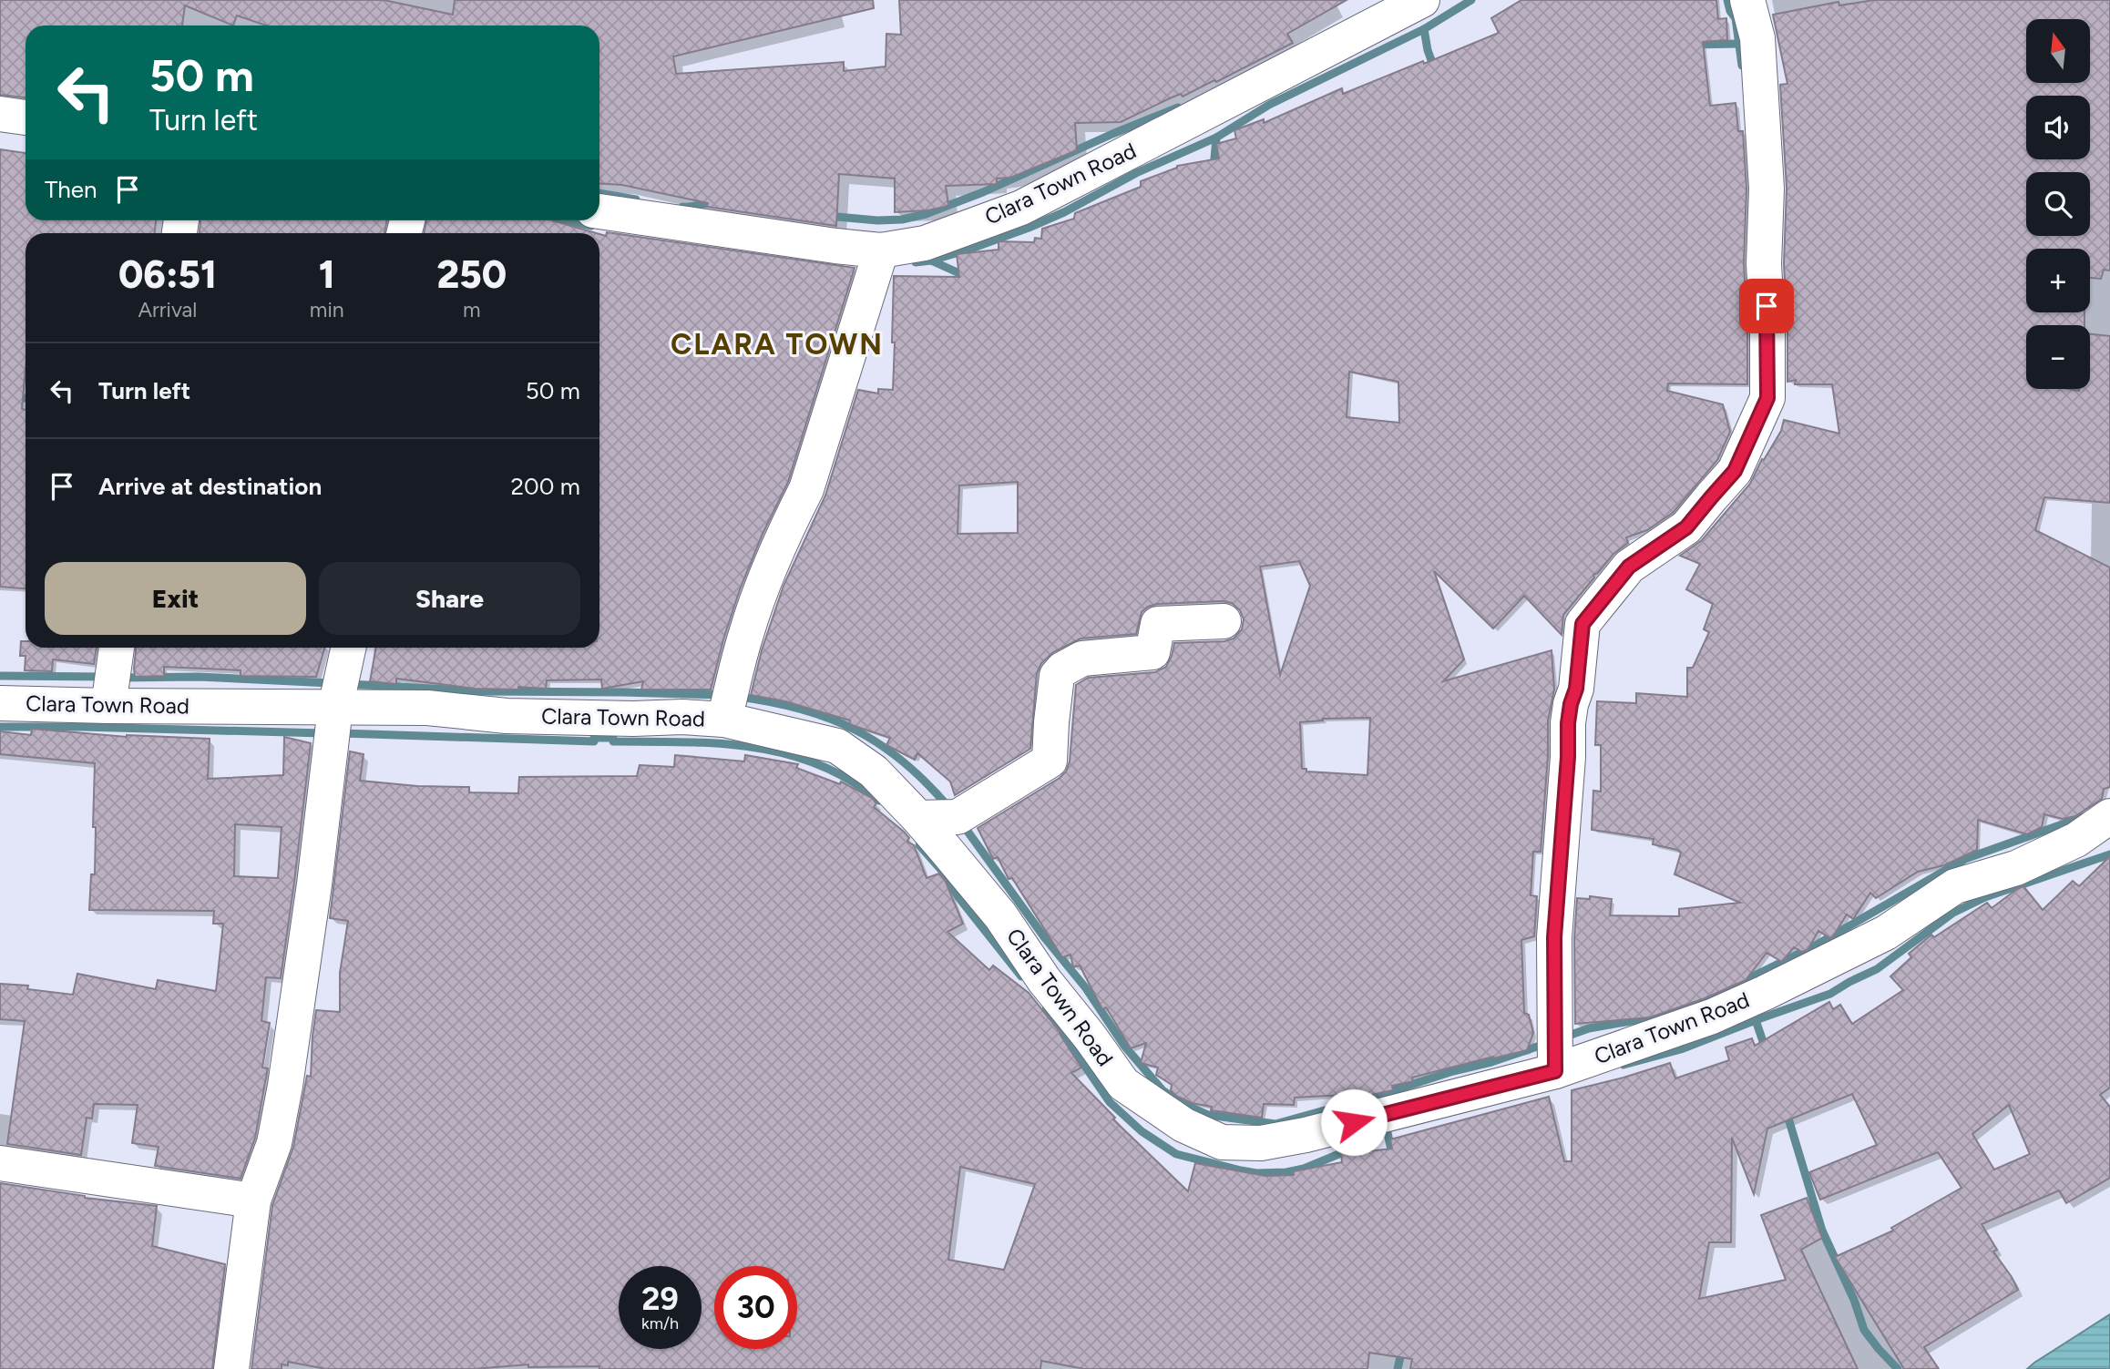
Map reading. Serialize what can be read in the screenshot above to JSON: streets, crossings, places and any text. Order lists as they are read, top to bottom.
{
  "streets": {
    "street": ["Clara Town Road"]
  },
  "districts": ["CLARA TOWN"],
  "north": "top",
  "page": {
    "map_buttons": ["+", "−"],
    "turn": ["50 m", "Turn left"],
    "then": "Then",
    "eta": [
      "06:51",
      "Arrival",
      "1",
      "min",
      "250",
      "m"
    ],
    "list": [
      {
        "name": "Turn left",
        "value": "50 m"
      },
      {
        "name": "Arrive at destination",
        "value": "200 m"
      }
    ],
    "buttons": ["Exit", "Share"],
    "speed": "29 km/h",
    "limit": "30"
  }
}
